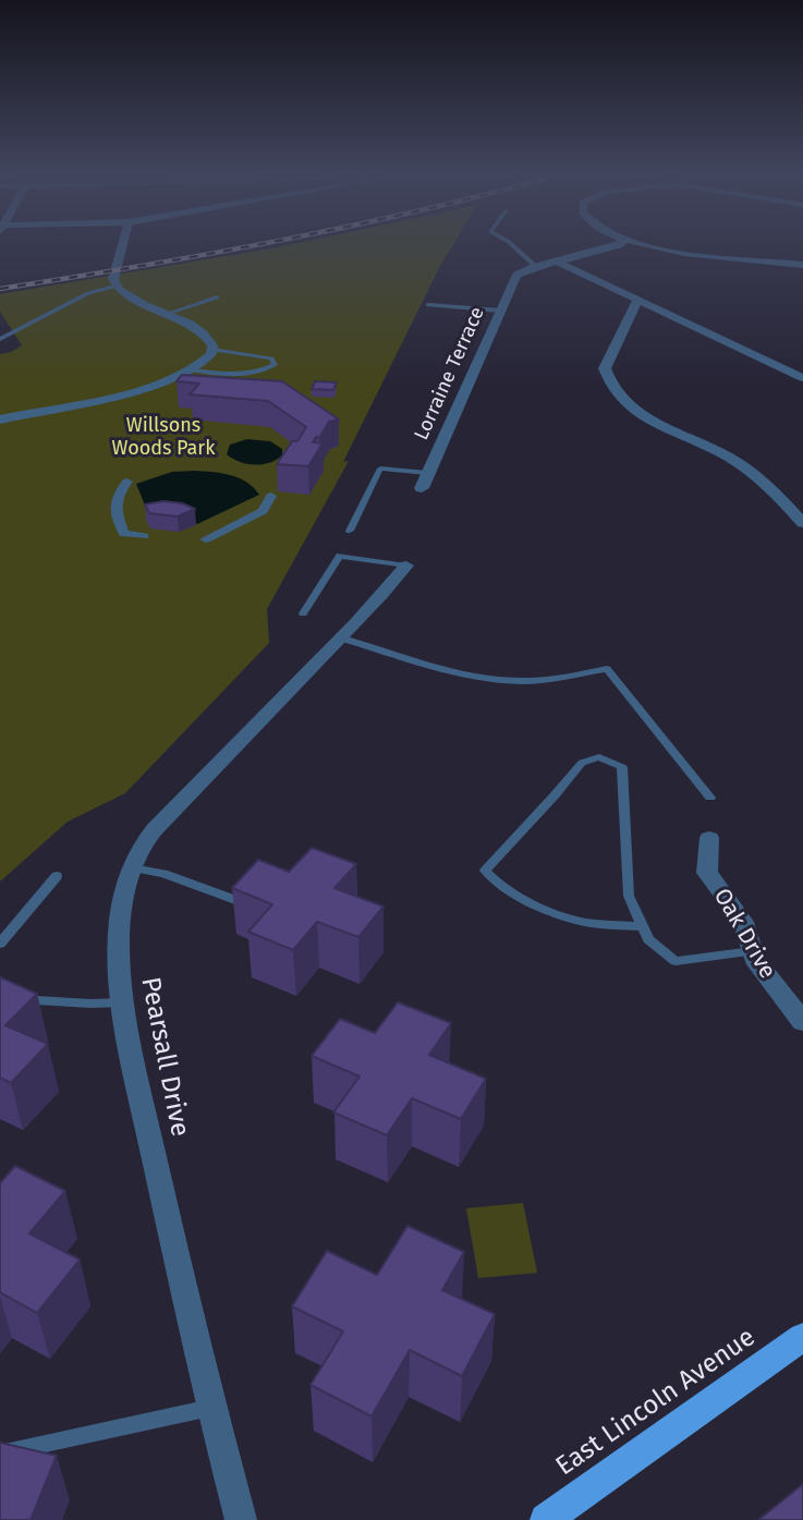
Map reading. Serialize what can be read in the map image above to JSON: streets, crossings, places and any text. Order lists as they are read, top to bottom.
{
  "streets": {
    "main road": ["East Lincoln Avenue"],
    "street": ["Lorraine Terrace", "Oak Drive", "Pearsall Drive"]
  },
  "parks": ["Willsons Woods Park"]
}
